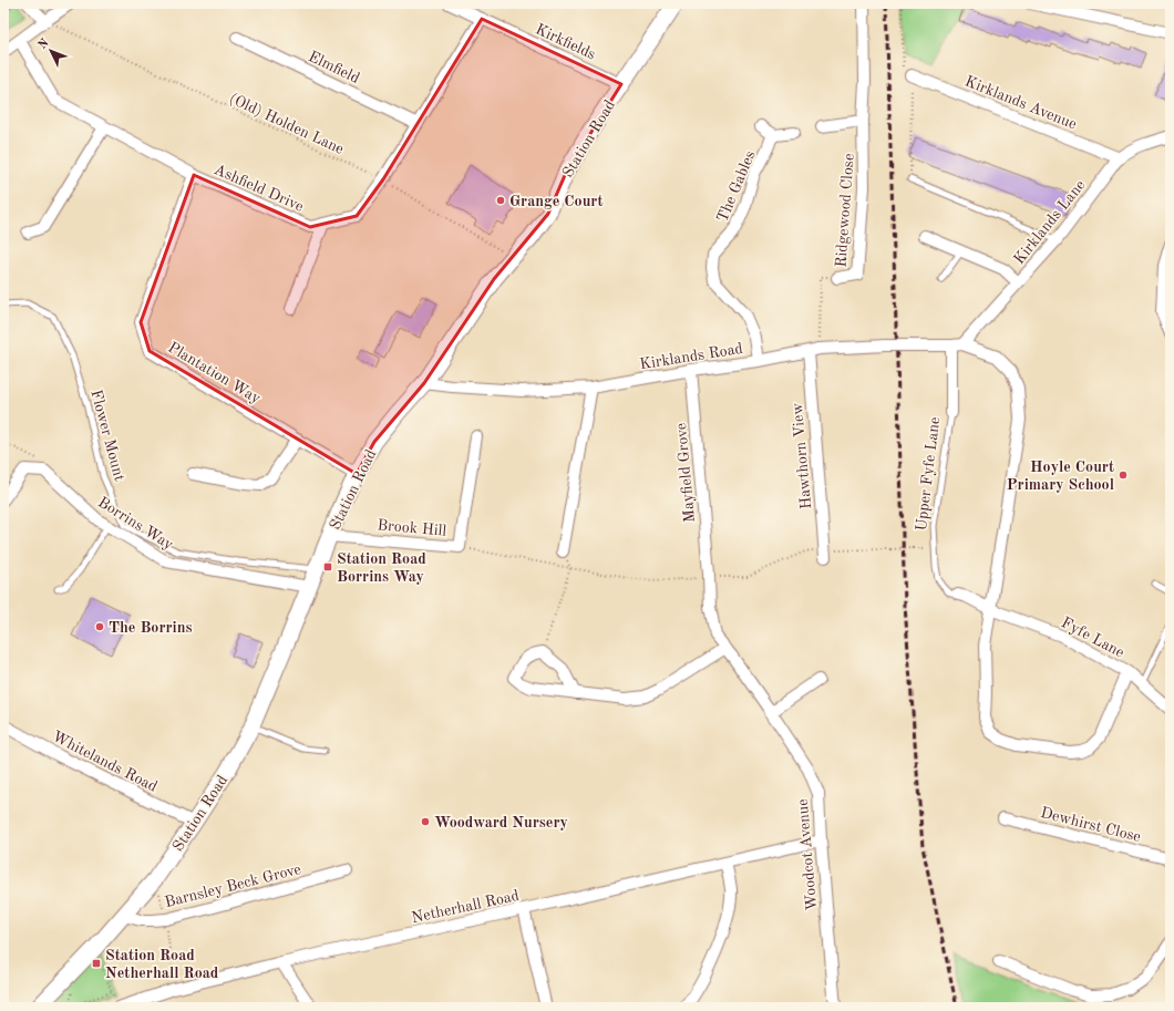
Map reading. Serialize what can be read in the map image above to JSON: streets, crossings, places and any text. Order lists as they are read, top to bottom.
{
  "streets": {
    "street": [
      "Kirkfields",
      "Elmfield",
      "Kirklands Avenue",
      "Station Road",
      "The Gables",
      "Ashfield Drive",
      "Ridgewood Close",
      "Kirklands Lane",
      "Kirklands Road",
      "Plantation Way",
      "Hawthorn View",
      "Mayfield Grove",
      "Upper Fyfe Lane",
      "Borrins Way",
      "Brook Hill",
      "Fyfe Lane",
      "Whitelands Road",
      "Dewhirst Close",
      "Woodcot Avenue",
      "Barnsley Beck Grove",
      "Netherhall Road"
    ],
    "lane": ["Flower Mount"],
    "path": ["(Old) Holden Lane"]
  },
  "crossings": [
    ["Kirkfields", "Station Road"],
    ["Kirkfields", "Ashfield Drive"],
    ["Elmfield", "Ashfield Drive"],
    ["Kirklands Avenue", "Kirklands Lane"],
    ["(Old) Holden Lane", "Station Road"],
    ["(Old) Holden Lane", "Ashfield Drive"],
    ["Station Road", "Kirklands Road"],
    ["Station Road", "Plantation Way"],
    ["Station Road", "Flower Mount"],
    ["Station Road", "Borrins Way"],
    ["Station Road", "Brook Hill"],
    ["Station Road", "Whitelands Road"],
    ["Station Road", "Barnsley Beck Grove"],
    ["The Gables", "Kirklands Road"],
    ["Ashfield Drive", "Plantation Way"],
    ["Ridgewood Close", "Kirklands Road"],
    ["Kirklands Lane", "Kirklands Road"],
    ["Kirklands Lane", "Upper Fyfe Lane"],
    ["Kirklands Road", "Hawthorn View"],
    ["Kirklands Road", "Mayfield Grove"],
    ["Kirklands Road", "Upper Fyfe Lane"],
    ["Kirklands Road", "Fyfe Lane"],
    ["Mayfield Grove", "Woodcot Avenue"],
    ["Upper Fyfe Lane", "Fyfe Lane"],
    ["Woodcot Avenue", "Netherhall Road"]
  ],
  "places": {
    "other": [
      "Grange Court",
      "Hoyle Court Primary School",
      "The Borrins",
      "Woodward Nursery"
    ],
    "transit": ["Station Road Borrins Way", "Station Road Netherhall Road"]
  },
  "north": "top left"
}
